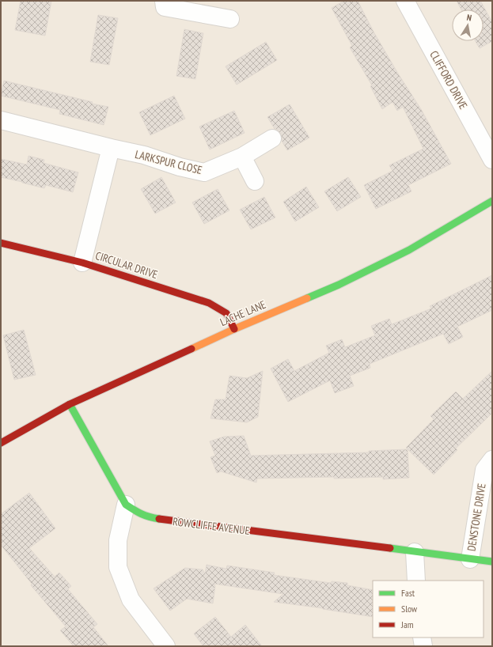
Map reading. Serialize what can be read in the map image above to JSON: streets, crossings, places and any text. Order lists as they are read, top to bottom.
{
  "streets": {
    "street": [
      "CLIFFORD DRIVE",
      "LARKSPUR CLOSE",
      "CIRCULAR DRIVE",
      "LACHE LANE",
      "DENSTONE DRIVE",
      "ROWCLIFFE AVENUE"
    ]
  },
  "crossings": [
    ["CIRCULAR DRIVE", "LACHE LANE"],
    ["LACHE LANE", "ROWCLIFFE AVENUE"],
    ["DENSTONE DRIVE", "ROWCLIFFE AVENUE"]
  ],
  "legend": ["Fast", "Slow", "Jam"],
  "north": "top"
}
